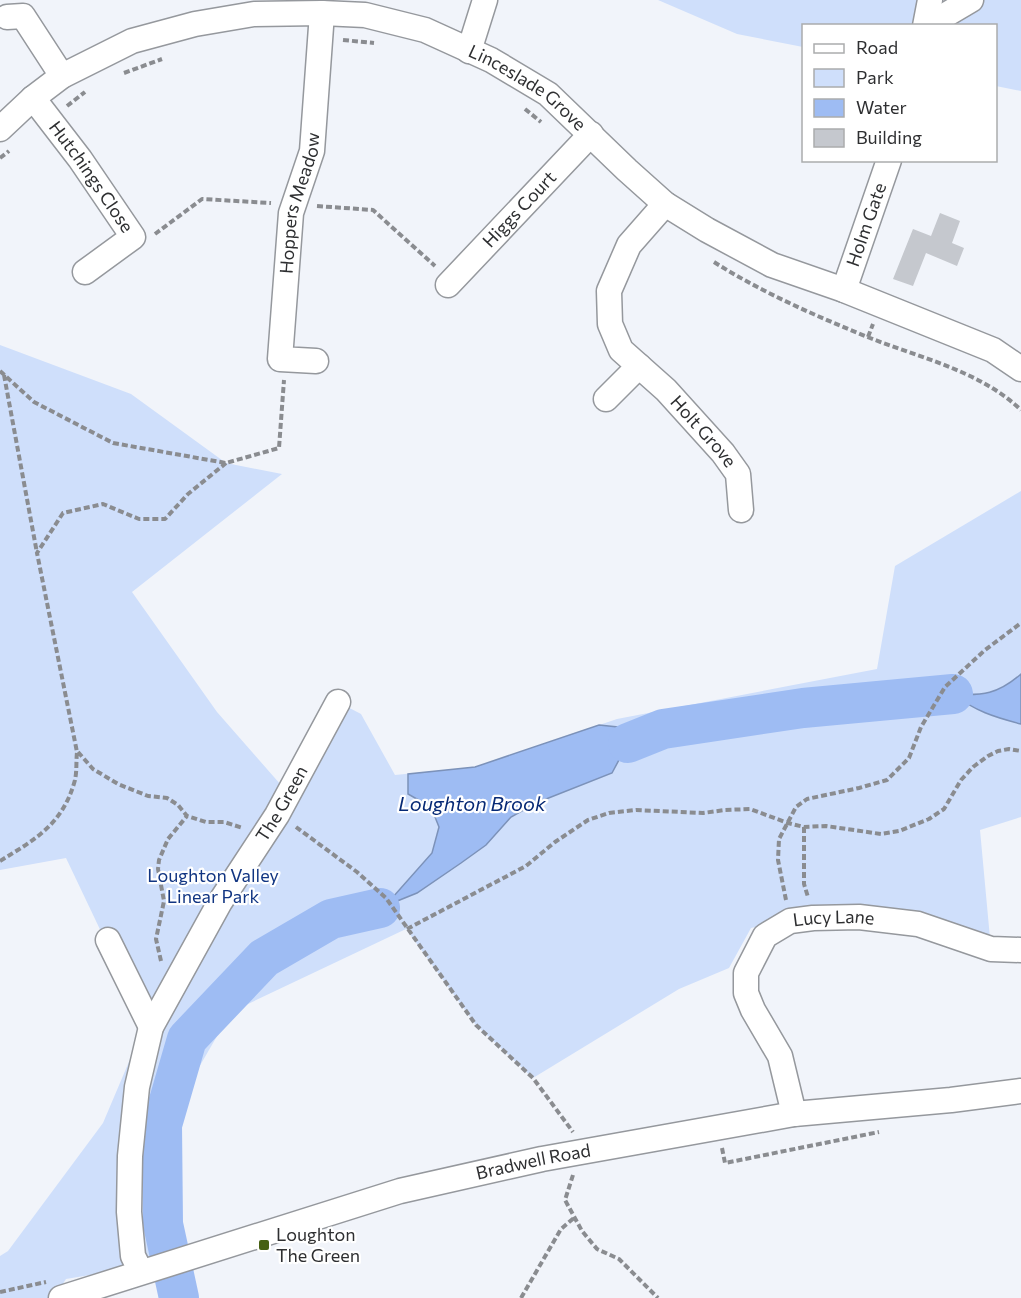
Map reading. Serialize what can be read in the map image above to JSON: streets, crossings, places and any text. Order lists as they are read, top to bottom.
{
  "streets": {
    "street": [
      "Linceslade Grove",
      "Hutchings Close",
      "Hoppers Meadow",
      "Higgs Court",
      "Holm Gate",
      "Holt Grove",
      "The Green",
      "Lucy Lane",
      "Bradwell Road"
    ]
  },
  "crossings": [
    ["Linceslade Grove", "Hutchings Close"],
    ["Linceslade Grove", "Hoppers Meadow"],
    ["Linceslade Grove", "Higgs Court"],
    ["Linceslade Grove", "Holm Gate"],
    ["Linceslade Grove", "Holt Grove"],
    ["The Green", "Bradwell Road"],
    ["Lucy Lane", "Bradwell Road"]
  ],
  "water": ["Loughton Brook"],
  "parks": ["Loughton Valley Linear Park"],
  "places": {
    "transit": ["Loughton The Green"]
  },
  "legend": [
    "Road",
    "Park",
    "Water",
    "Building"
  ]
}
